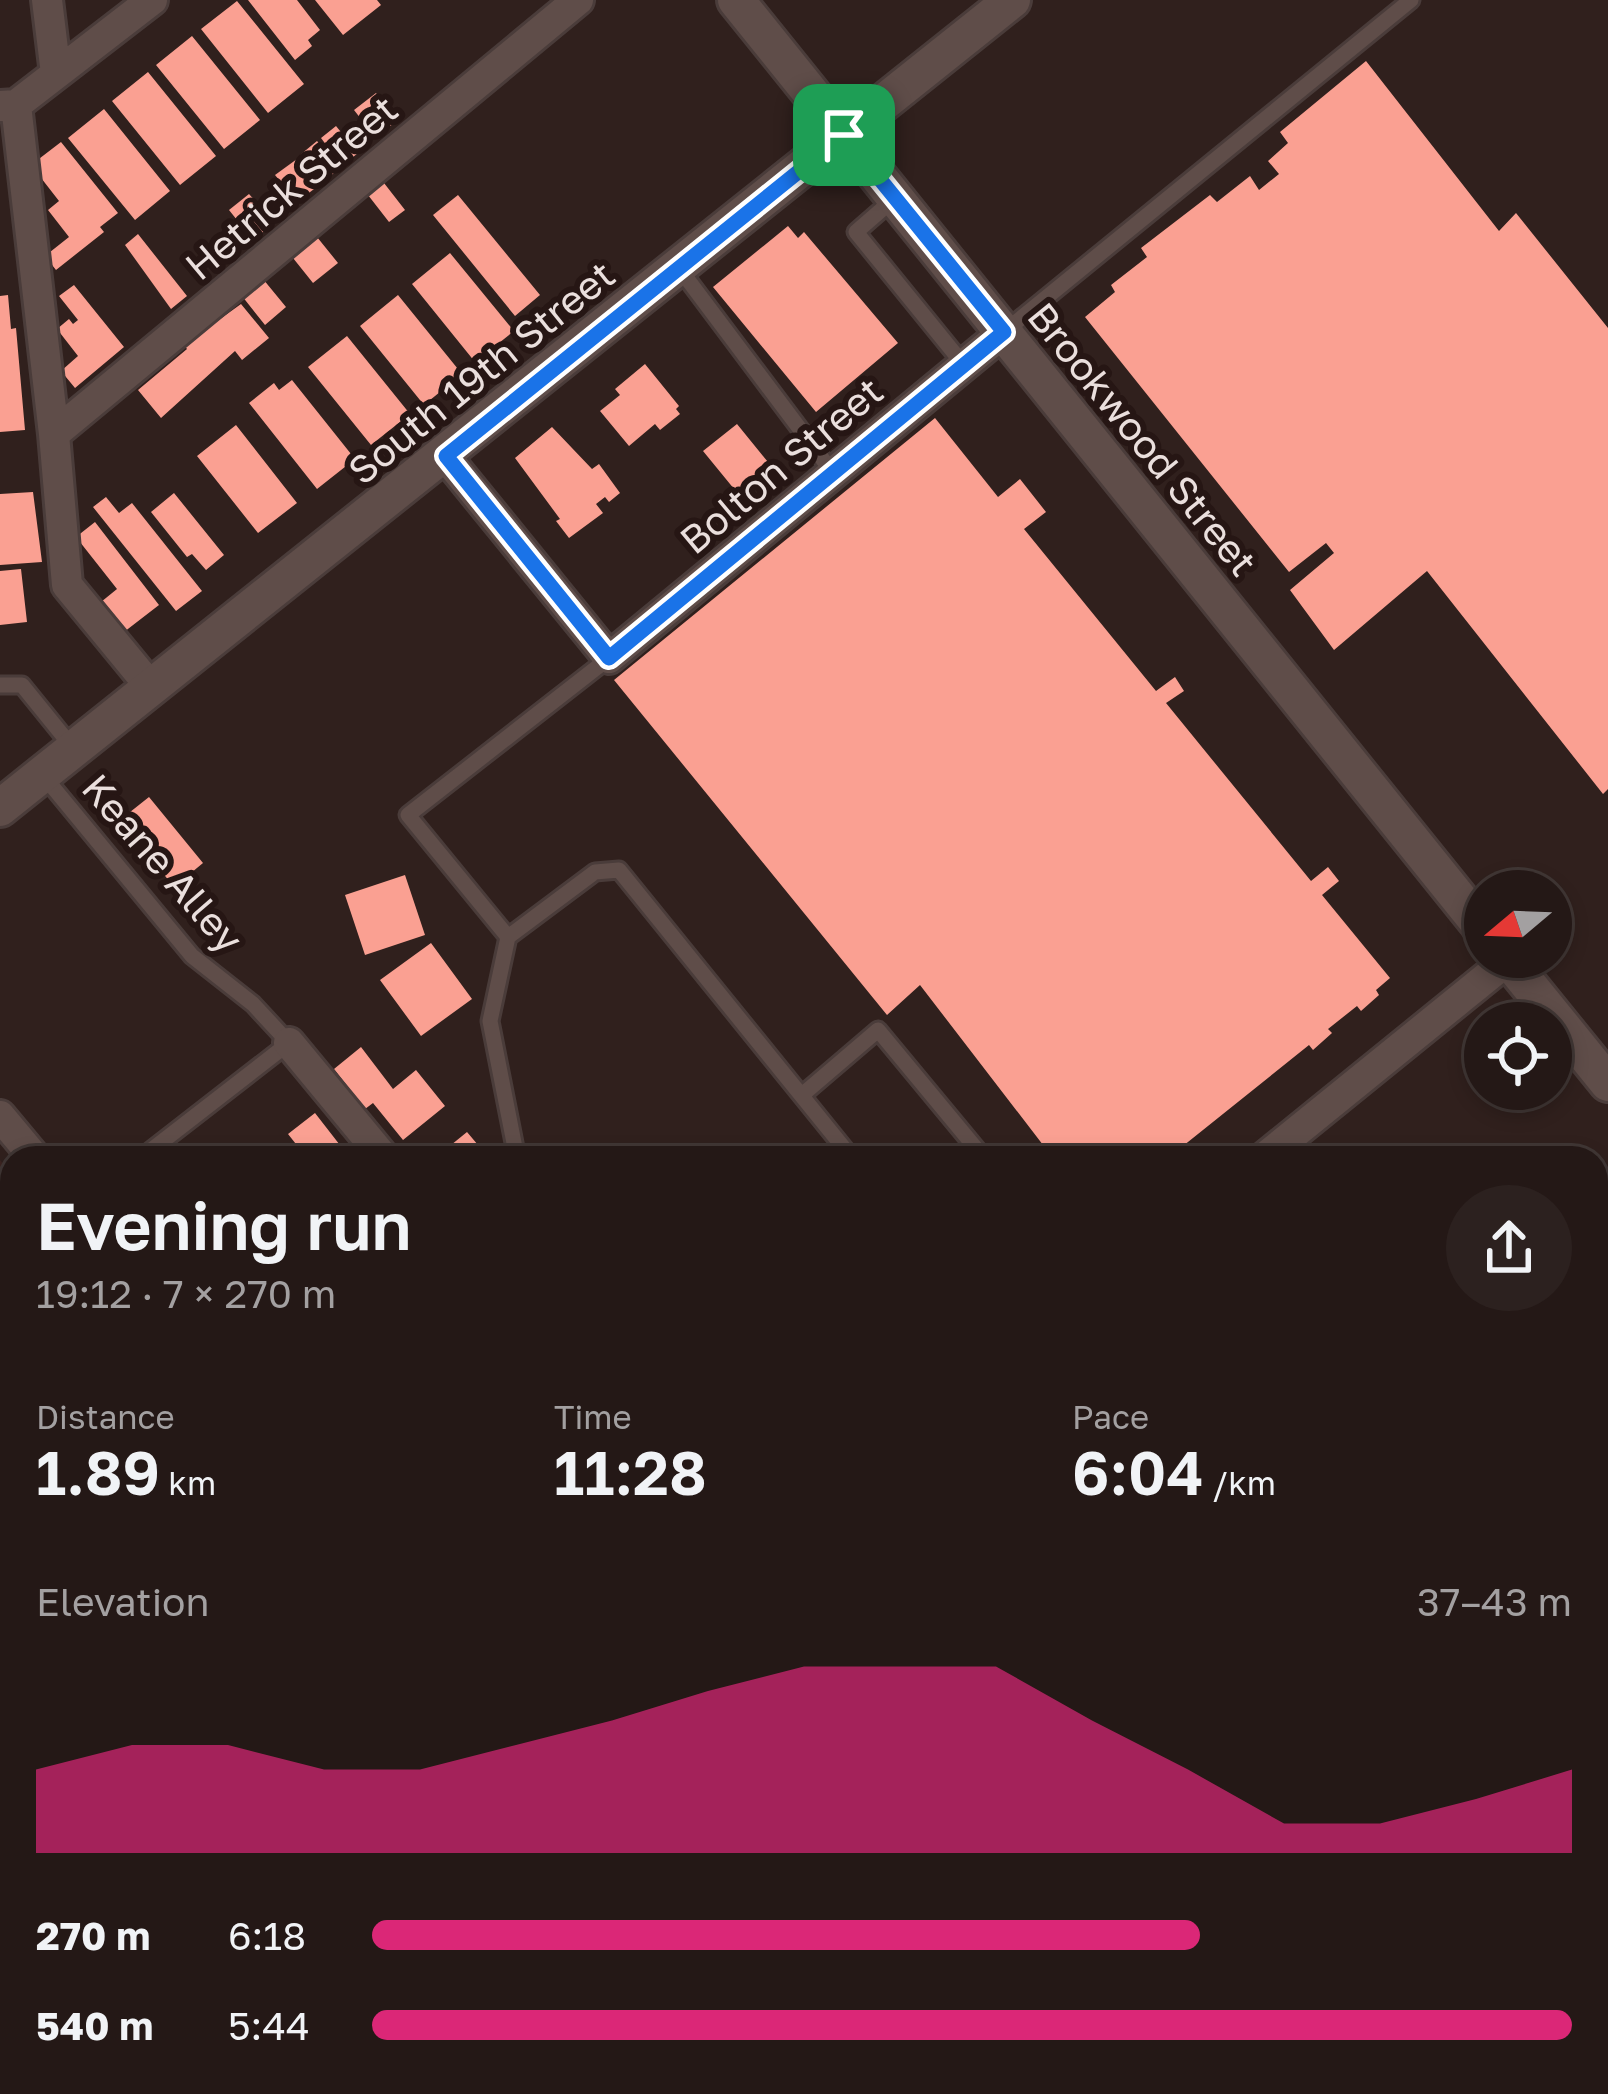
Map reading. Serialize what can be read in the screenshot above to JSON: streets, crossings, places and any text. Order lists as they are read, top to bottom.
{
  "streets": {
    "street": [
      "Hetrick Street",
      "South 19th Street",
      "Brookwood Street",
      "Bolton Street"
    ],
    "lane": ["Keane Alley"]
  },
  "crossings": [
    ["South 19th Street", "Brookwood Street"],
    ["South 19th Street", "Keane Alley"],
    ["Brookwood Street", "Bolton Street"]
  ],
  "north": "left",
  "page": {
    "heading": ["Evening run", "19:12 · 7 × 270 m"],
    "stats": [
      ["Distance", "1.89 km"],
      ["Time", "11:28"],
      ["Pace", "6:04 /km"]
    ],
    "chart": ["Elevation", "37–43 m"],
    "list": [
      {
        "name": "270 m",
        "note": "6:18"
      },
      {
        "name": "540 m",
        "note": "5:44"
      }
    ]
  }
}
